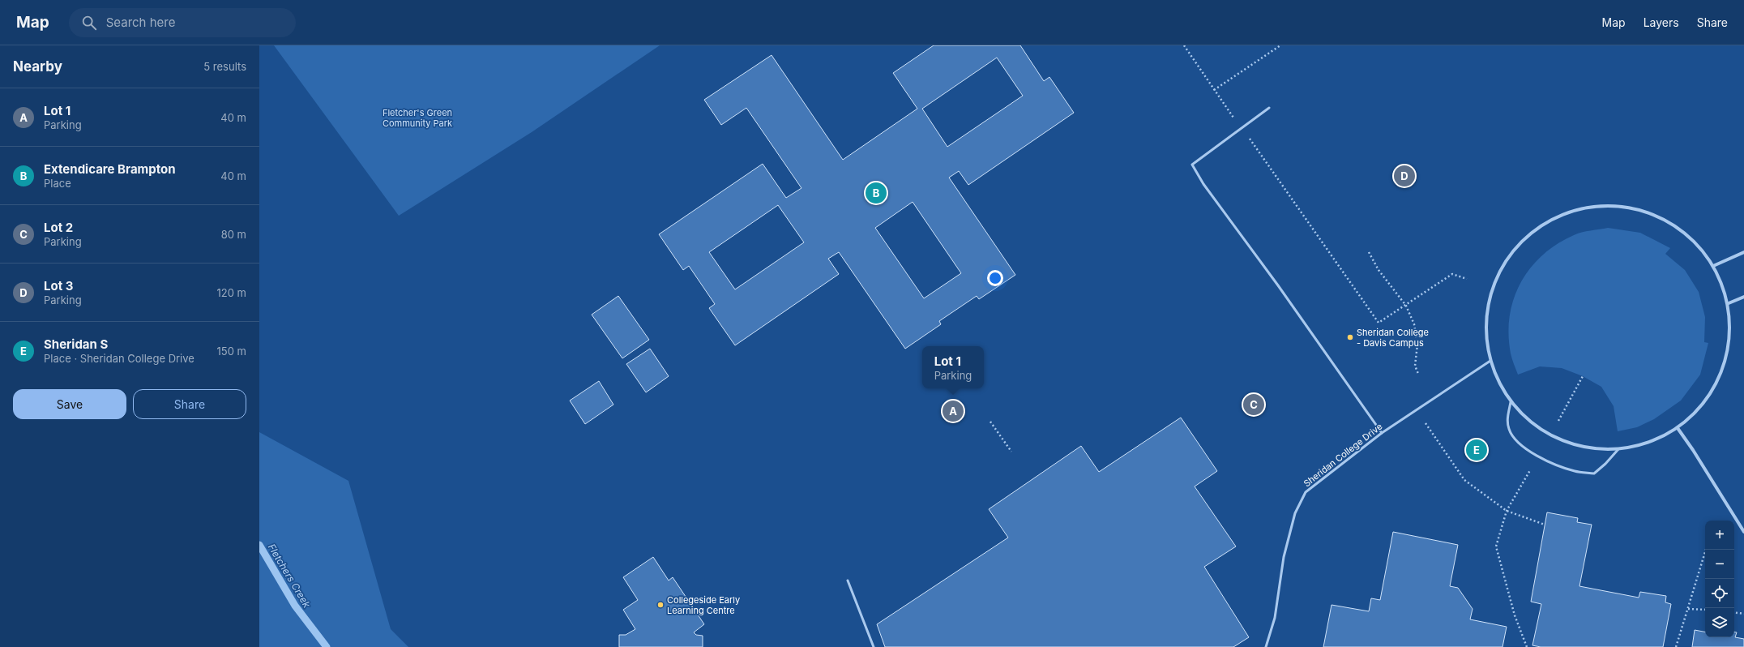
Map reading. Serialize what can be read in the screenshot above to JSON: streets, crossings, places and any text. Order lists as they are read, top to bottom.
{
  "streets": {
    "lane": ["Sheridan College Drive"]
  },
  "water": ["Fletchers Creek"],
  "parks": ["Fletcher's Green Community Park"],
  "places": ["Sheridan College - Davis Campus", "Collegeside Early Learning Centre"],
  "page": {
    "header": "Map",
    "search": "Search here",
    "nav": ["Map", "Layers", "Share"],
    "heading": ["Nearby", "5 results"],
    "list": [
      {
        "mark": "A",
        "name": "Lot 1",
        "note": "Parking",
        "value": "40 m"
      },
      {
        "mark": "B",
        "name": "Extendicare Brampton",
        "note": "Place",
        "value": "40 m"
      },
      {
        "mark": "C",
        "name": "Lot 2",
        "note": "Parking",
        "value": "80 m"
      },
      {
        "mark": "D",
        "name": "Lot 3",
        "note": "Parking",
        "value": "120 m"
      },
      {
        "mark": "E",
        "name": "Sheridan S",
        "note": "Place · Sheridan College Drive",
        "value": "150 m"
      }
    ],
    "pins": [
      "D",
      "B",
      "C",
      "A",
      "E"
    ],
    "popup": ["Lot 1", "Parking"],
    "buttons": ["Save", "Share"],
    "map_buttons": ["+", "−"]
  }
}
